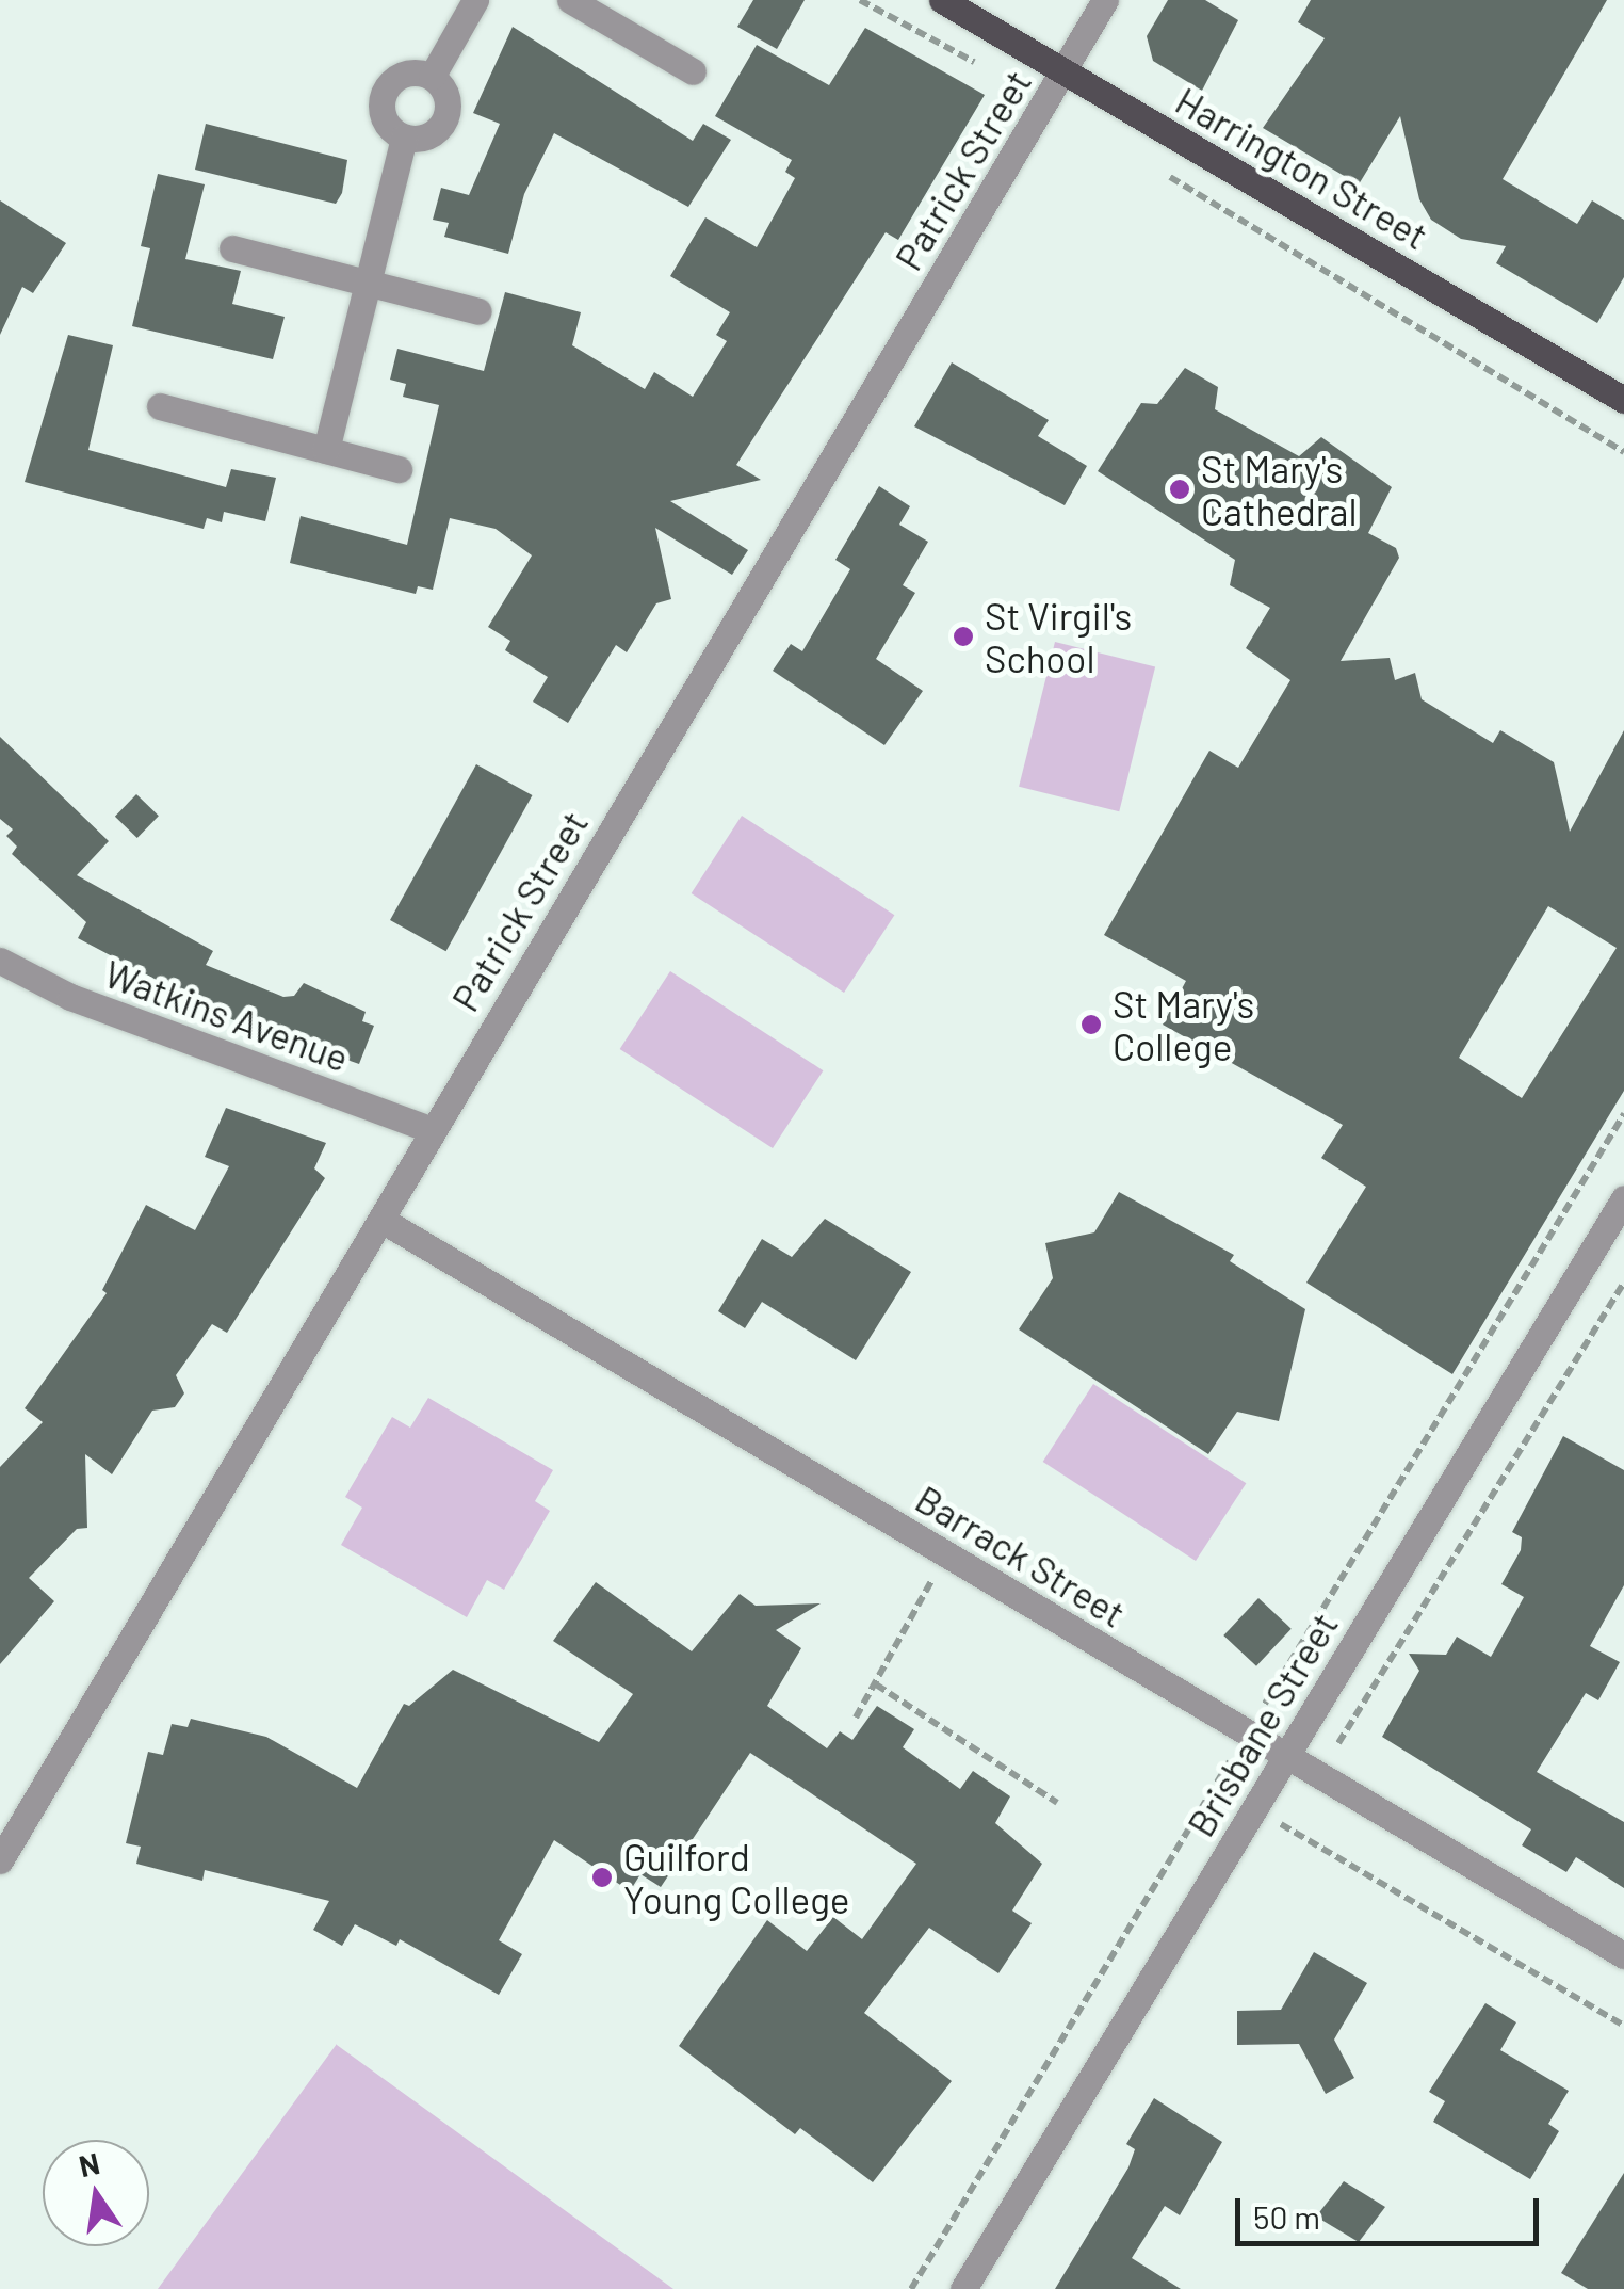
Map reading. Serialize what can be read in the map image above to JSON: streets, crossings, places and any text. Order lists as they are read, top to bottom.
{
  "streets": {
    "main road": ["Harrington Street"],
    "street": [
      "Patrick Street",
      "Watkins Avenue",
      "Barrack Street",
      "Brisbane Street"
    ]
  },
  "crossings": [
    ["Harrington Street", "Patrick Street"],
    ["Patrick Street", "Watkins Avenue"],
    ["Patrick Street", "Barrack Street"],
    ["Barrack Street", "Brisbane Street"]
  ],
  "places": [
    "St Mary's Cathedral",
    "St Virgil's School",
    "St Mary's College",
    "Guilford Young College"
  ],
  "scale_bar": "50 m",
  "north": "top"
}
